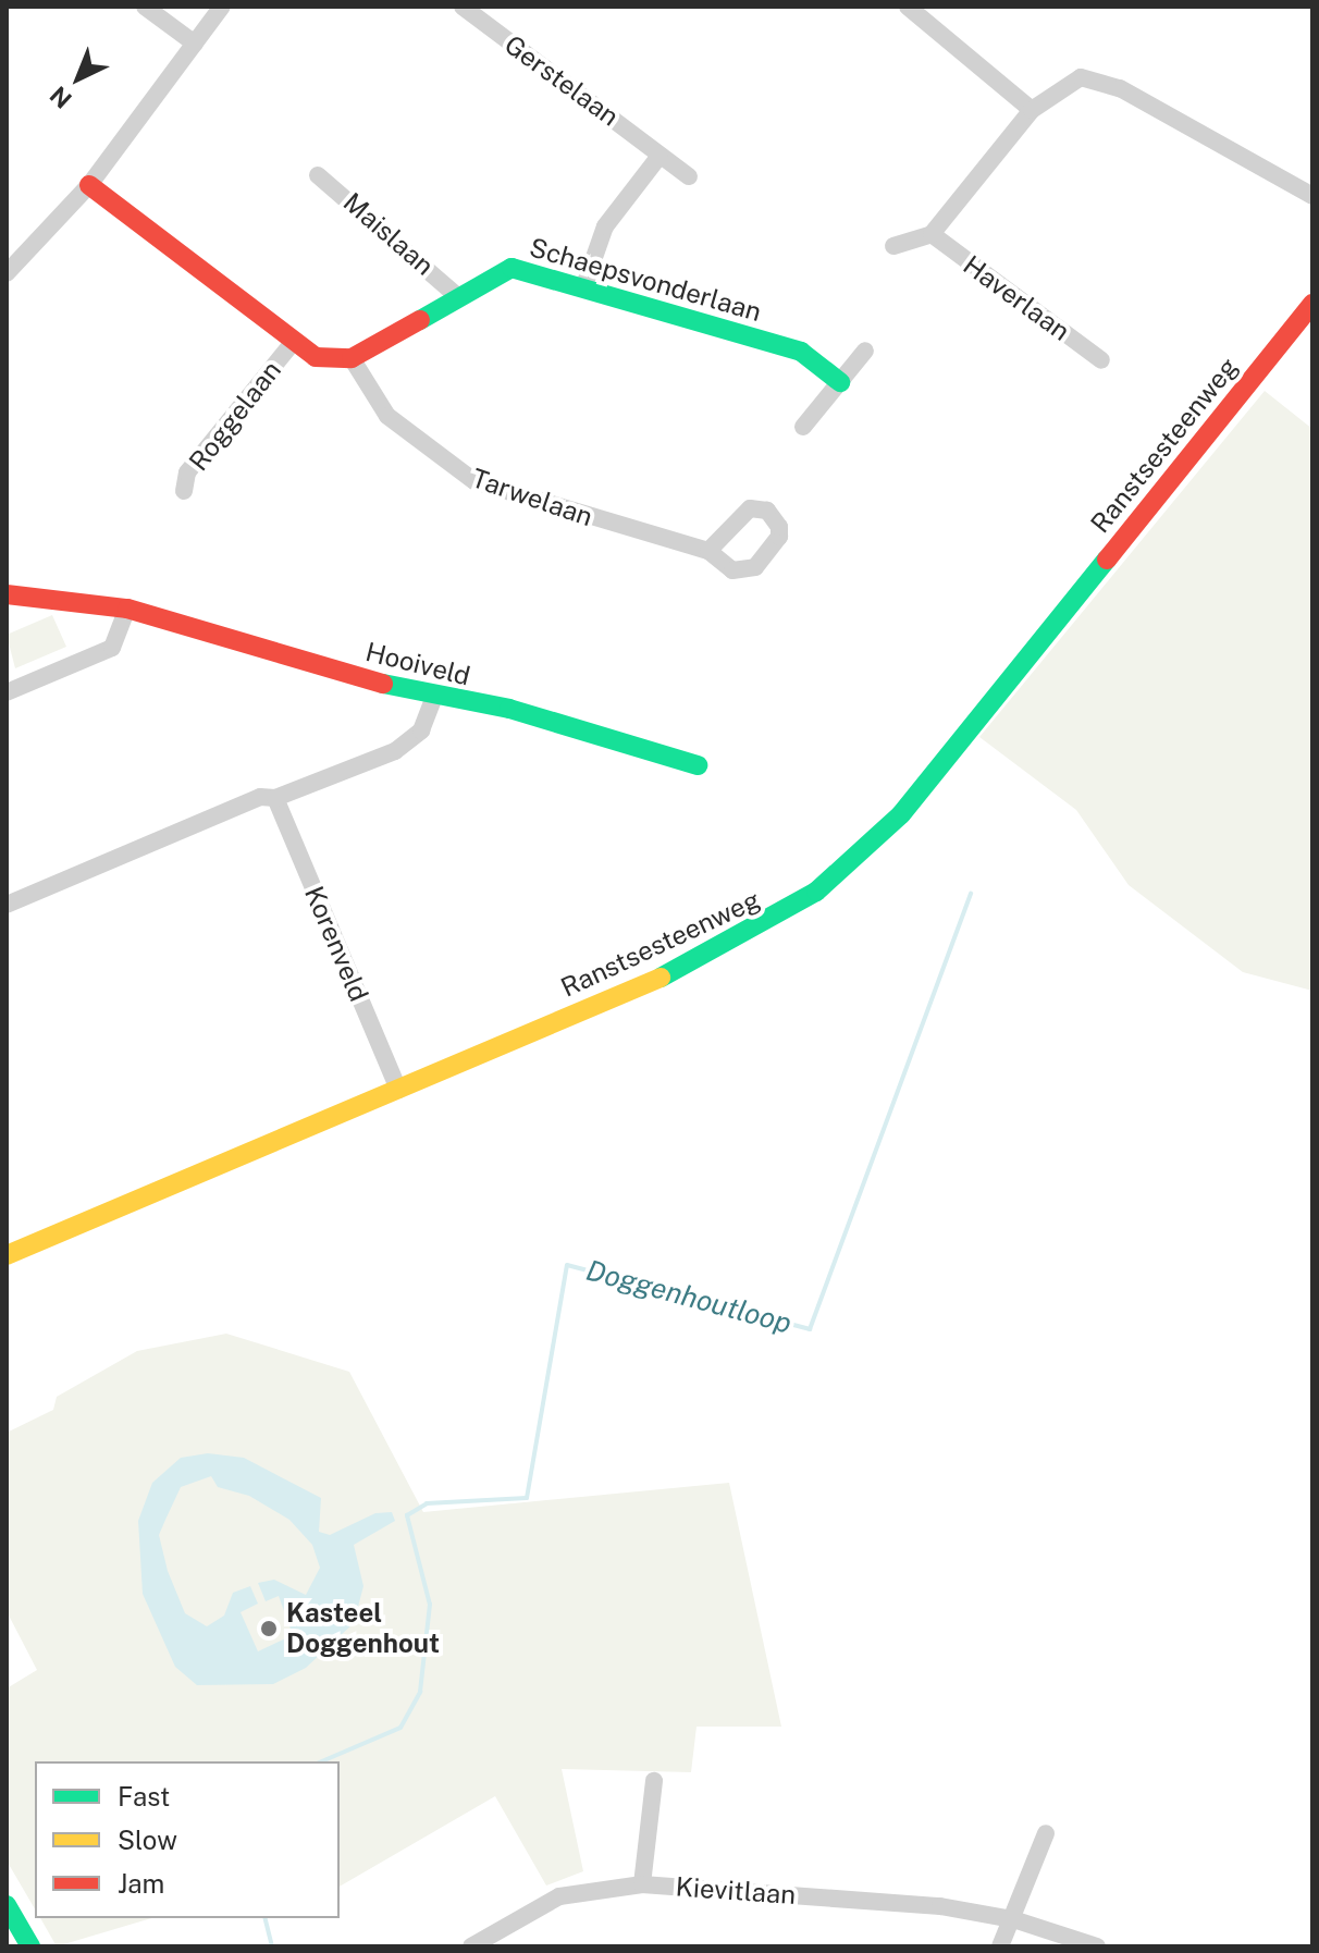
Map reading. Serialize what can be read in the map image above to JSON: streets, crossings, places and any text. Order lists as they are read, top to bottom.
{
  "streets": {
    "street": [
      "Gerstelaan",
      "Maislaan",
      "Schaepsvonderlaan",
      "Haverlaan",
      "Roggelaan",
      "Ranstsesteenweg",
      "Tarwelaan",
      "Hooiveld",
      "Korenveld",
      "Kievitlaan"
    ]
  },
  "crossings": [
    ["Maislaan", "Schaepsvonderlaan"],
    ["Schaepsvonderlaan", "Tarwelaan"],
    ["Ranstsesteenweg", "Korenveld"]
  ],
  "water": ["Doggenhoutloop"],
  "places": ["Kasteel Doggenhout"],
  "legend": ["Fast", "Slow", "Jam"],
  "north": "bottom left"
}
